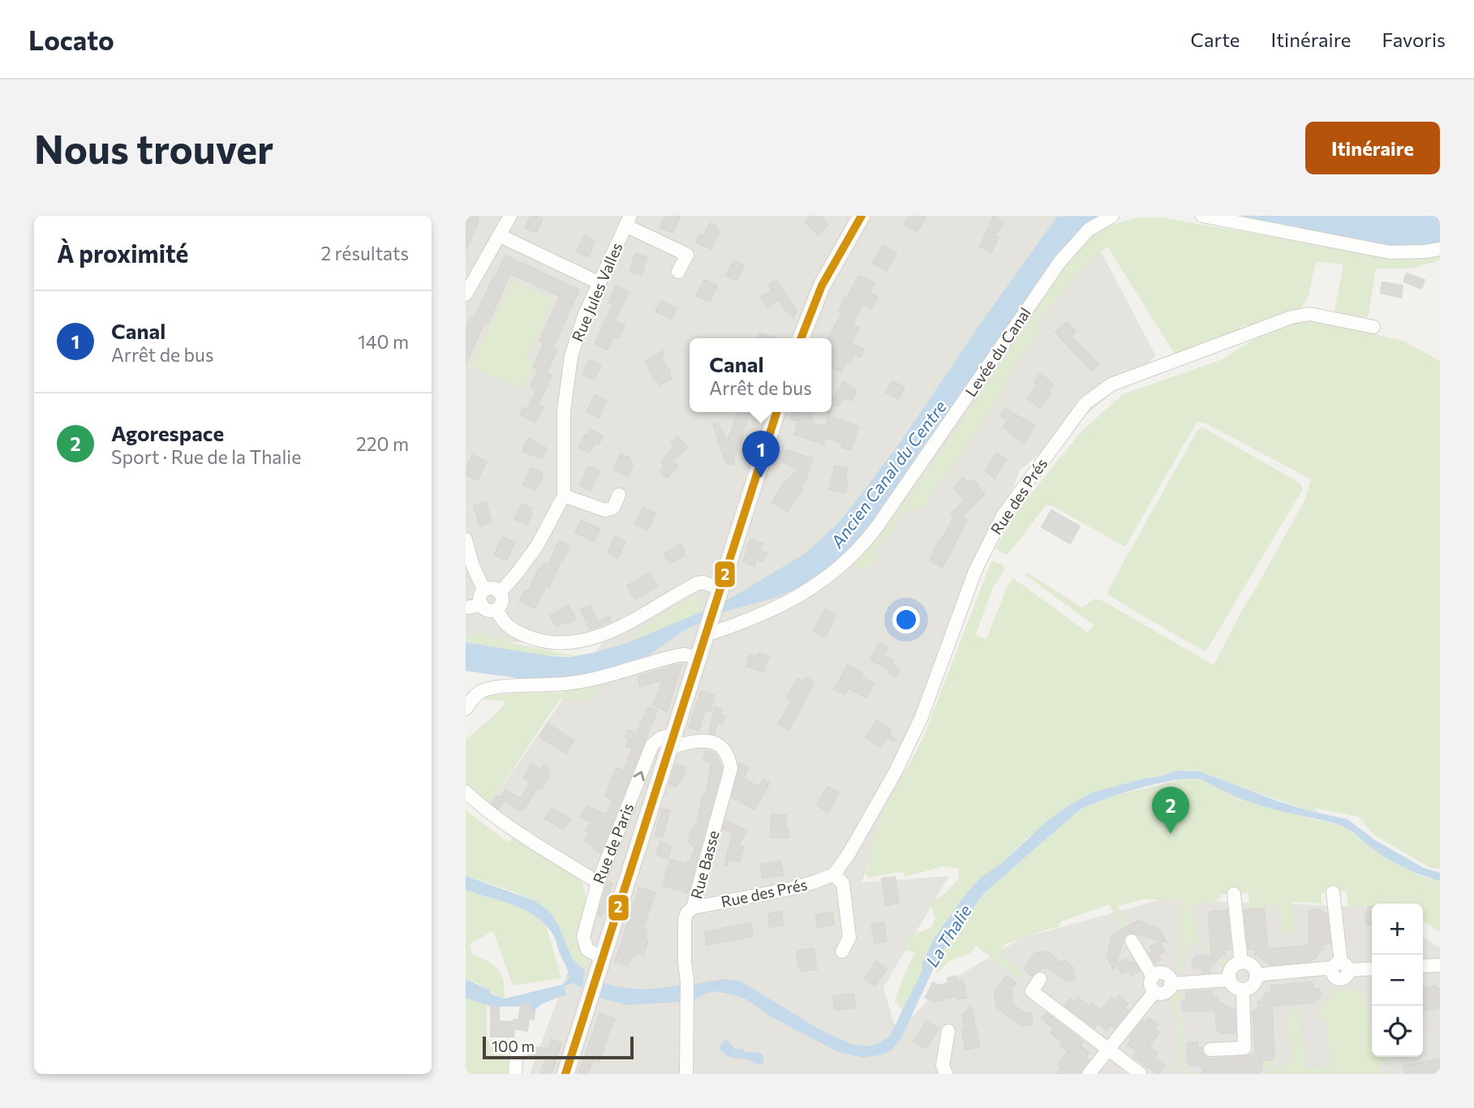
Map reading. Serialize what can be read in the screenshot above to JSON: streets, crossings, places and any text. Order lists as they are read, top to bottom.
{
  "streets": {
    "main road": ["Rue de Paris"],
    "street": [
      "Rue Jules Valles",
      "Levée du Canal",
      "Rue des Prés",
      "Rue Basse"
    ]
  },
  "crossings": [
    ["Levée du Canal", "Rue de Paris"],
    ["Rue des Prés", "Rue Basse"],
    ["Rue de Paris", "Rue Basse"]
  ],
  "water": ["Ancien Canal du Centre", "La Thalie"],
  "lines": ["transit line 2"],
  "scale_bar": "100 m",
  "page": {
    "header": "Locato",
    "nav": ["Carte", "Itinéraire", "Favoris"],
    "buttons": "Itinéraire",
    "title": "Nous trouver",
    "heading": ["À proximité", "2 résultats"],
    "list": [
      {
        "mark": "1",
        "name": "Canal",
        "note": "Arrêt de bus",
        "value": "140 m"
      },
      {
        "mark": "2",
        "name": "Agorespace",
        "note": "Sport · Rue de la Thalie",
        "value": "220 m"
      }
    ],
    "popup": ["Canal", "Arrêt de bus"],
    "pins": ["1", "2"],
    "map_buttons": ["+", "−"],
    "scale": "100 m"
  }
}
